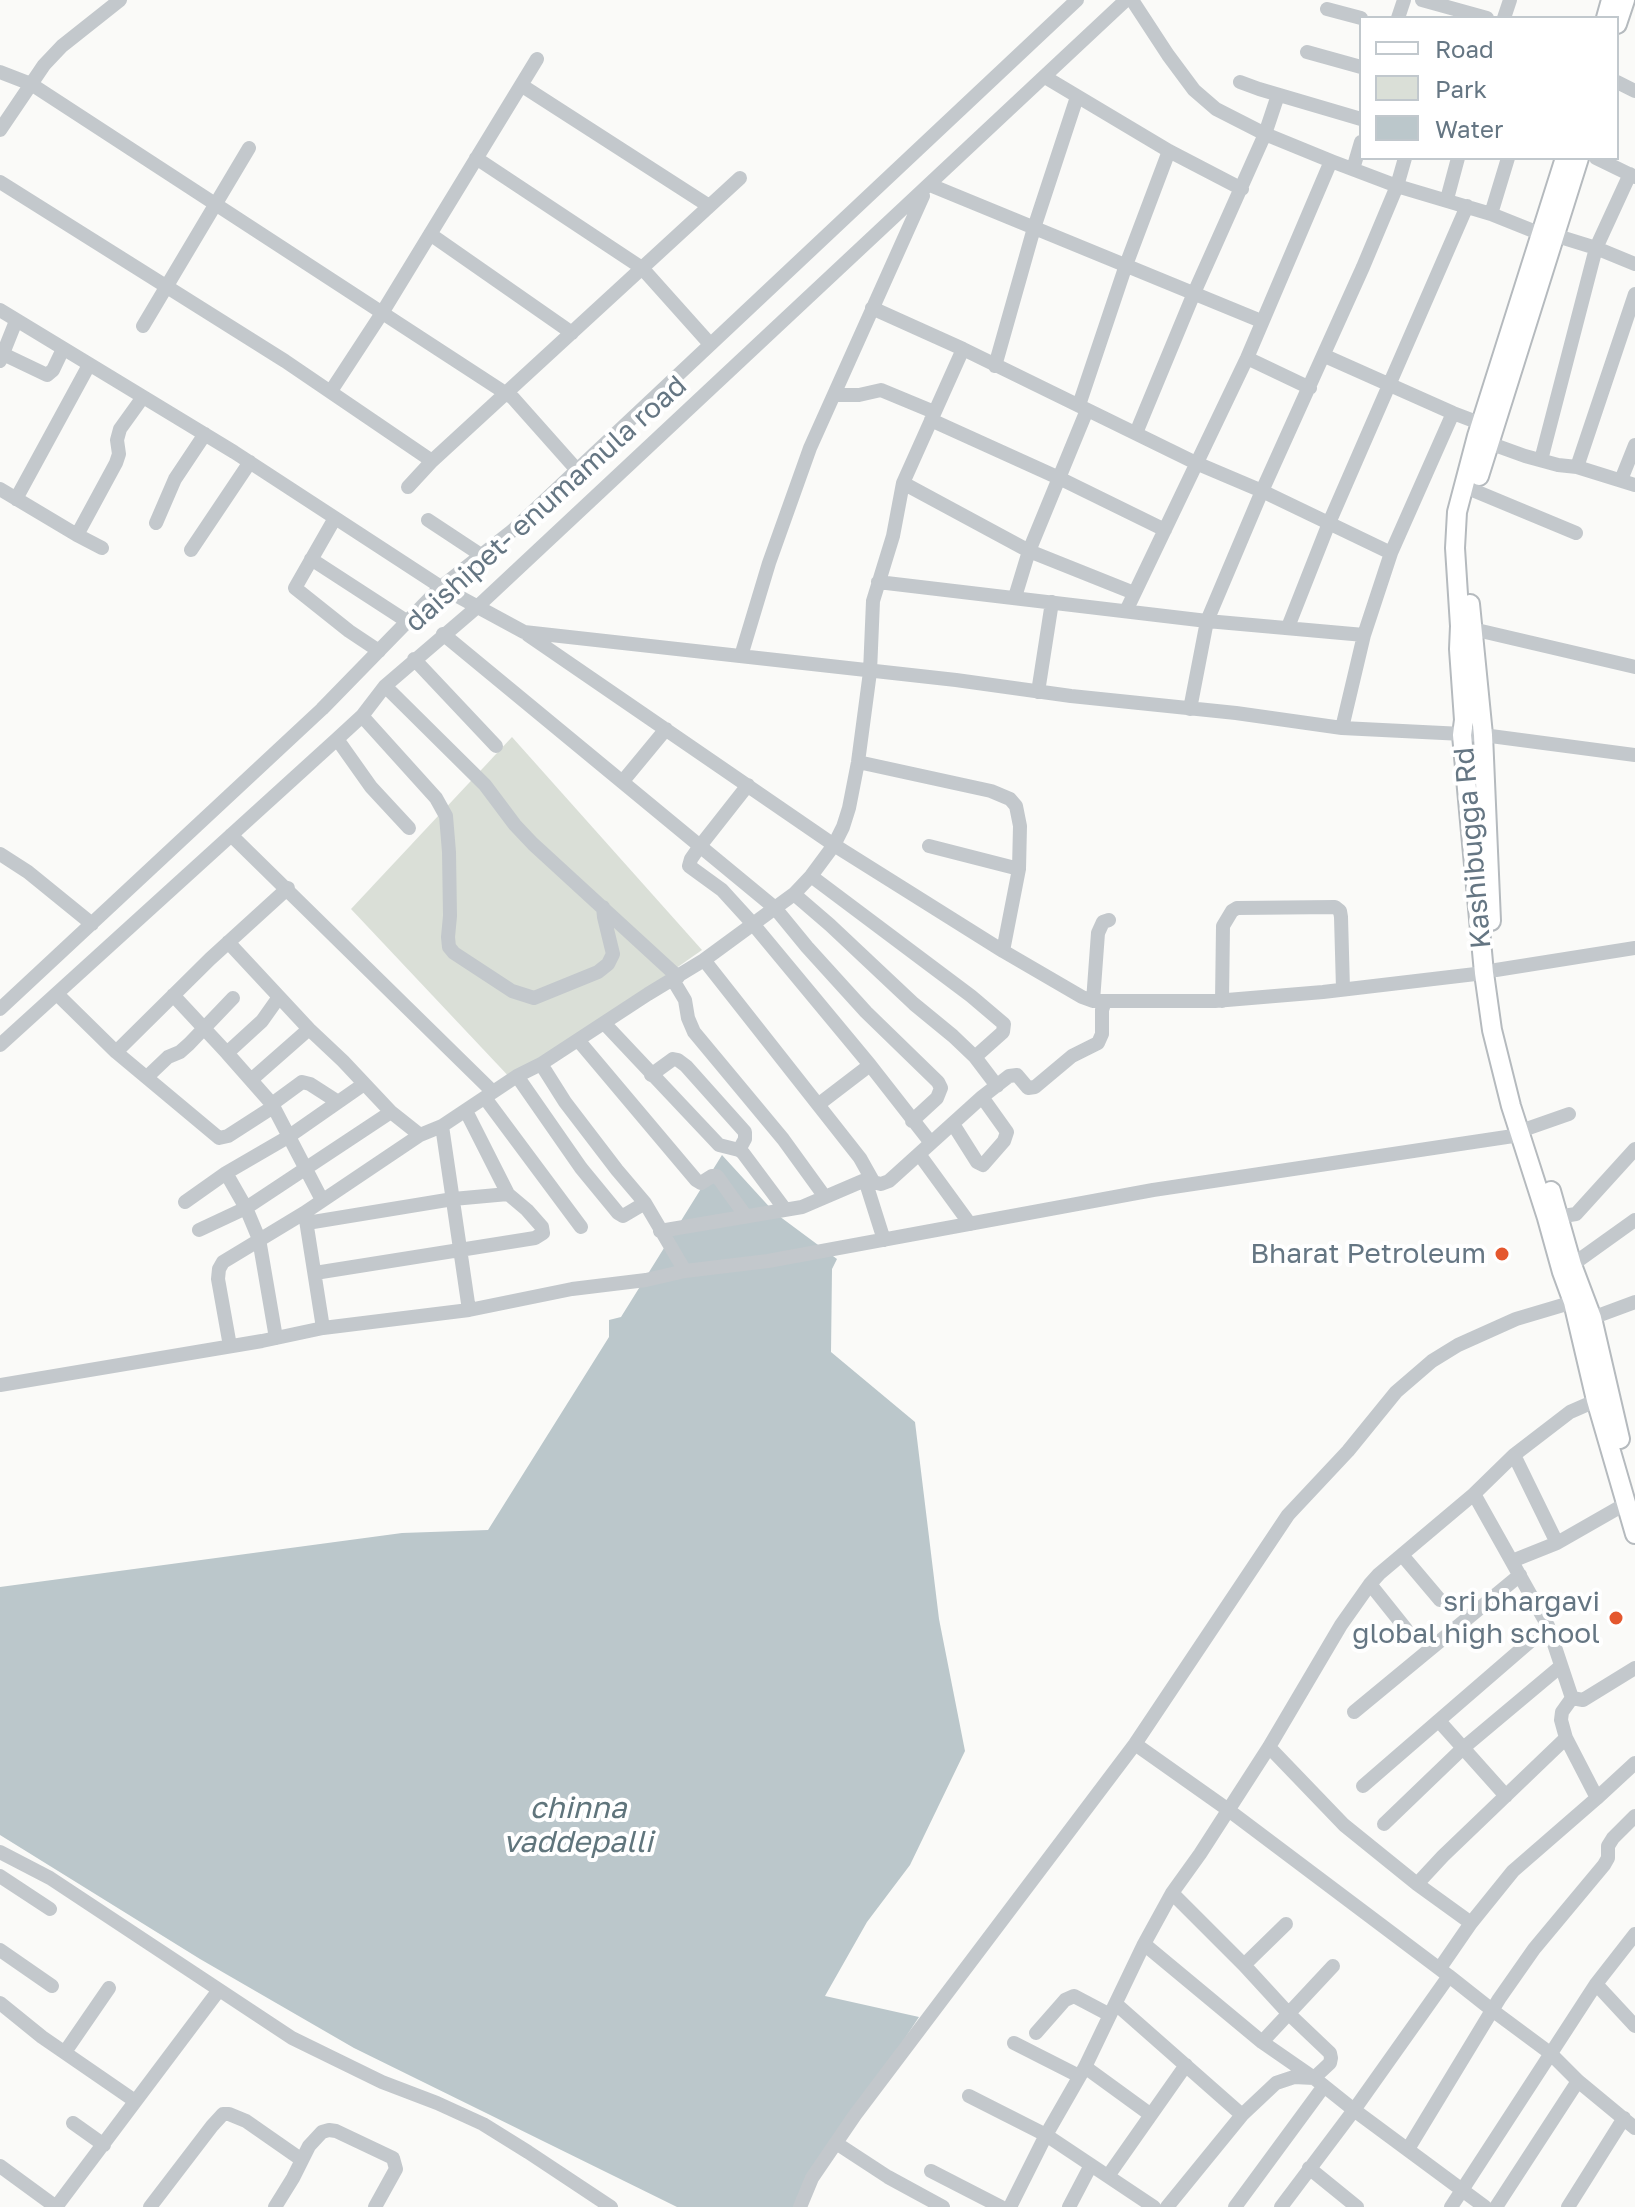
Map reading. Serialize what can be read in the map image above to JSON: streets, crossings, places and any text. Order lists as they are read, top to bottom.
{
  "streets": {
    "main road": ["Kashibugga Rd"],
    "street": ["daishipet- enumamula road"]
  },
  "water": ["chinna vaddepalli"],
  "places": ["Bharat Petroleum", "sri bhargavi global high school"],
  "legend": ["Road", "Park", "Water"]
}
